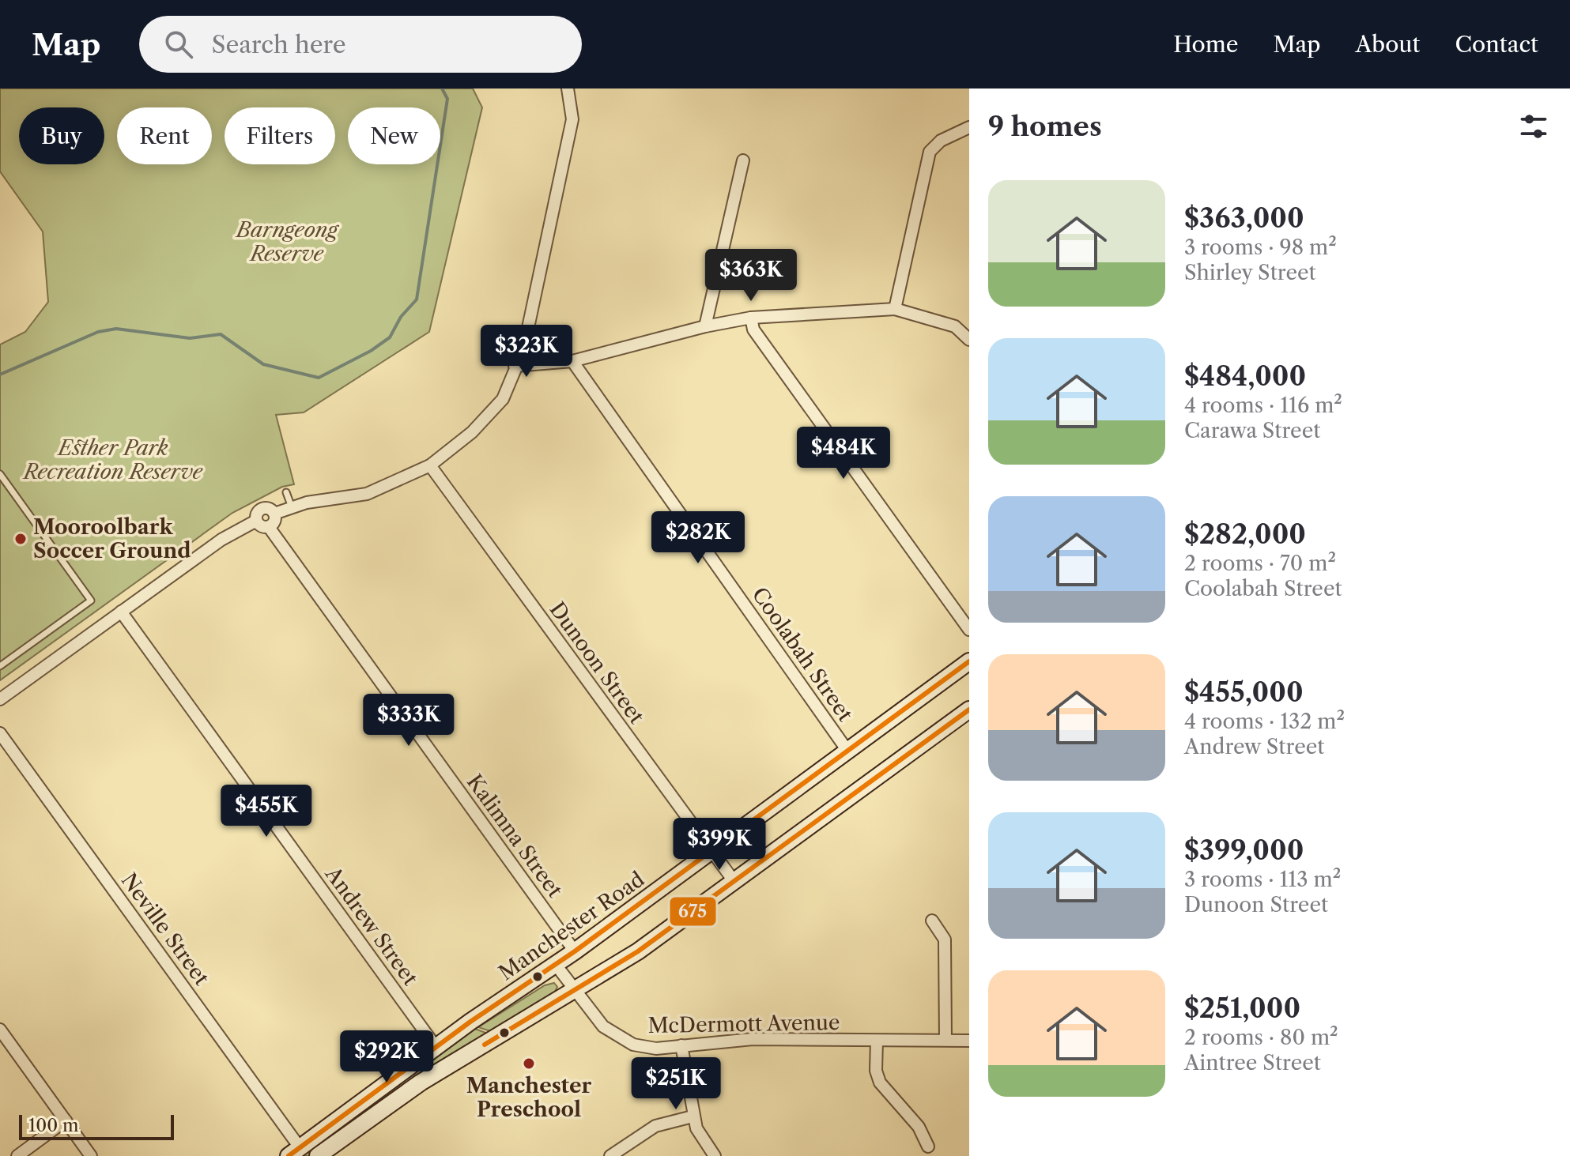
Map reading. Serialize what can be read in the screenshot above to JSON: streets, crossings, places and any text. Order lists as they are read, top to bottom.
{
  "streets": {
    "main road": ["Manchester Road"],
    "street": [
      "Coolabah Street",
      "Dunoon Street",
      "Kalimna Street",
      "Andrew Street",
      "Neville Street",
      "McDermott Avenue"
    ]
  },
  "crossings": [
    ["Coolabah Street", "Manchester Road"],
    ["Dunoon Street", "Manchester Road"],
    ["Kalimna Street", "Manchester Road"],
    ["Andrew Street", "Manchester Road"],
    ["Manchester Road", "Neville Street"],
    ["Manchester Road", "McDermott Avenue"]
  ],
  "parks": ["Barngeong Reserve", "Esther Park Recreation Reserve"],
  "places": ["Mooroolbark Soccer Ground", "Manchester Preschool"],
  "lines": ["transit line 675"],
  "scale_bar": "100 m",
  "page": {
    "header": "Map",
    "search": "Search here",
    "nav": [
      "Home",
      "Map",
      "About",
      "Contact"
    ],
    "heading": "9 homes",
    "chip": [
      "Buy",
      "Rent",
      "Filters",
      "New"
    ],
    "list": [
      {
        "name": "$363,000",
        "note": "3 rooms · 98 m² · Shirley Street"
      },
      {
        "name": "$484,000",
        "note": "4 rooms · 116 m² · Carawa Street"
      },
      {
        "name": "$282,000",
        "note": "2 rooms · 70 m² · Coolabah Street"
      },
      {
        "name": "$455,000",
        "note": "4 rooms · 132 m² · Andrew Street"
      },
      {
        "name": "$399,000",
        "note": "3 rooms · 113 m² · Dunoon Street"
      },
      {
        "name": "$251,000",
        "note": "2 rooms · 80 m² · Aintree Street"
      }
    ],
    "price": [
      "$363K",
      "$323K",
      "$484K",
      "$282K",
      "$333K",
      "$455K",
      "$399K",
      "$292K",
      "$251K"
    ],
    "scale": "100 m"
  }
}
